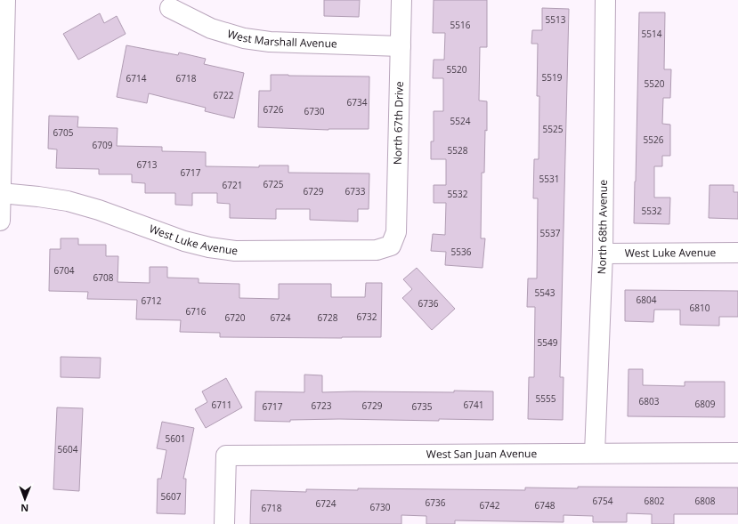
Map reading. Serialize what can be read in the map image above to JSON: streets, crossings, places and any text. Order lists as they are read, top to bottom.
{
  "streets": {
    "street": [
      "West Marshall Avenue",
      "North 67th Drive",
      "North 68th Avenue",
      "West Luke Avenue",
      "West San Juan Avenue"
    ]
  },
  "crossings": [
    ["West Marshall Avenue", "North 67th Drive"],
    ["North 67th Drive", "West Luke Avenue"],
    ["North 68th Avenue", "West Luke Avenue"],
    ["North 68th Avenue", "West San Juan Avenue"]
  ],
  "house_numbers": [
    "5513",
    "5516",
    "5514",
    "5520",
    "5519",
    "6714",
    "6718",
    "5520",
    "6722",
    "6734",
    "6726",
    "6730",
    "5524",
    "5525",
    "6705",
    "5526",
    "6709",
    "5528",
    "6713",
    "6717",
    "5531",
    "6725",
    "6721",
    "6729",
    "6733",
    "5532",
    "5532",
    "5537",
    "5536",
    "6704",
    "6708",
    "5543",
    "6804",
    "6712",
    "6736",
    "6810",
    "6716",
    "6732",
    "6720",
    "6724",
    "6728",
    "5549",
    "5555",
    "6803",
    "6809",
    "6711",
    "6741",
    "6723",
    "6729",
    "6717",
    "6735",
    "5601",
    "5604",
    "5607",
    "6754",
    "6802",
    "6808",
    "6736",
    "6724",
    "6742",
    "6748",
    "6730",
    "6718"
  ],
  "north": "bottom"
}
